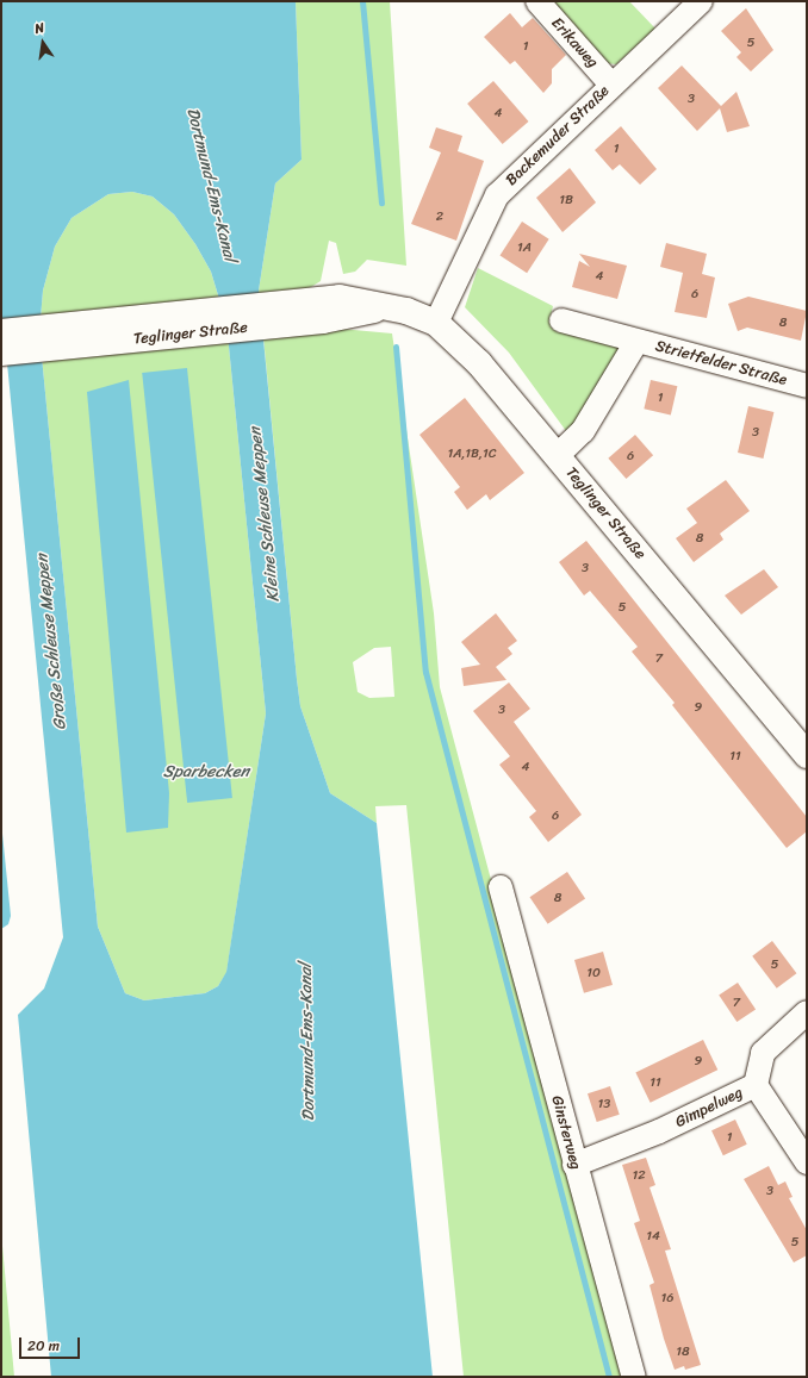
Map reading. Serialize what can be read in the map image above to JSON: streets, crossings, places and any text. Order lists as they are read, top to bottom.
{
  "streets": {
    "street": [
      "Erikaweg",
      "Backemuder Straße",
      "Teglinger Straße",
      "Strietfelder Straße",
      "Gimpelweg",
      "Ginsterweg"
    ]
  },
  "crossings": [
    ["Erikaweg", "Backemuder Straße"],
    ["Backemuder Straße", "Teglinger Straße"],
    ["Teglinger Straße", "Strietfelder Straße"],
    ["Gimpelweg", "Ginsterweg"]
  ],
  "water": [
    "Dortmund-Ems-Kanal",
    "Kleine Schleuse Meppen",
    "Große Schleuse Meppen",
    "Sparbecken"
  ],
  "house_numbers": [
    "5",
    "1",
    "3",
    "4",
    "1",
    "1B",
    "2",
    "1A",
    "4",
    "6",
    "8",
    "1",
    "3",
    "1A,1B,1C",
    "6",
    "8",
    "3",
    "5",
    "7",
    "9",
    "3",
    "11",
    "4",
    "6",
    "8",
    "5",
    "10",
    "7",
    "9",
    "11",
    "13",
    "1",
    "12",
    "3",
    "14",
    "5",
    "16",
    "18"
  ],
  "scale_bar": "20 m",
  "north": "top"
}
